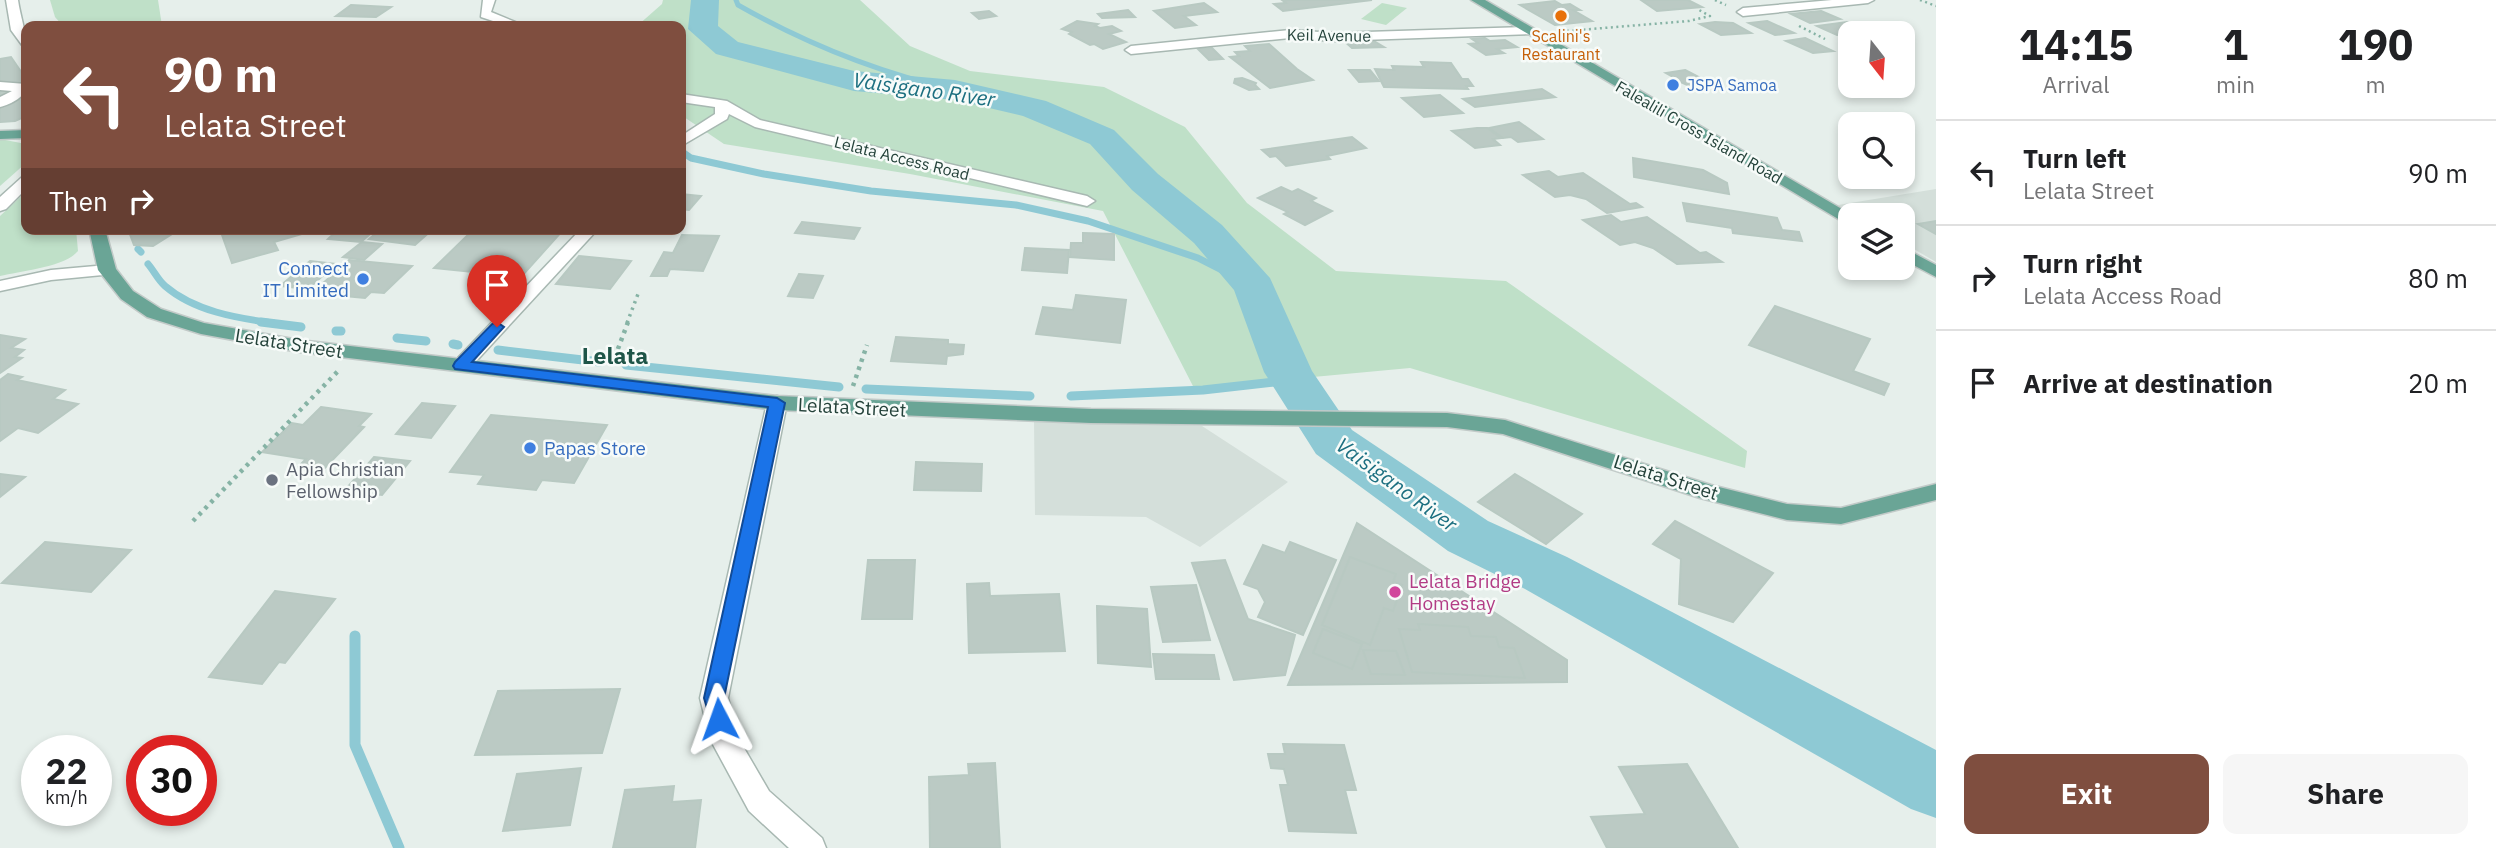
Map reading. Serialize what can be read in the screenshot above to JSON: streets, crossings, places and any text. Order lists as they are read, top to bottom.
{
  "streets": {
    "main road": ["Falealili Cross Island Road", "Lelata Street"],
    "street": ["Keil Avenue", "Lelata Access Road"]
  },
  "crossings": [
    ["Keil Avenue", "Falealili Cross Island Road"]
  ],
  "districts": ["Lelata"],
  "water": ["Vaisigano River"],
  "places": [
    "Scalini's Restaurant",
    "JSPA Samoa",
    "Connect IT Limited",
    "Papas Store",
    "Apia Christian Fellowship",
    "Lelata Bridge Homestay"
  ],
  "north": "bottom",
  "page": {
    "eta": [
      "14:15",
      "Arrival",
      "1",
      "min",
      "190",
      "m"
    ],
    "turn": ["90 m", "Lelata Street"],
    "list": [
      {
        "name": "Turn left",
        "note": "Lelata Street",
        "value": "90 m"
      },
      {
        "name": "Turn right",
        "note": "Lelata Access Road",
        "value": "80 m"
      },
      {
        "name": "Arrive at destination",
        "value": "20 m"
      }
    ],
    "then": "Then",
    "speed": "22 km/h",
    "limit": "30",
    "buttons": ["Exit", "Share"]
  }
}
